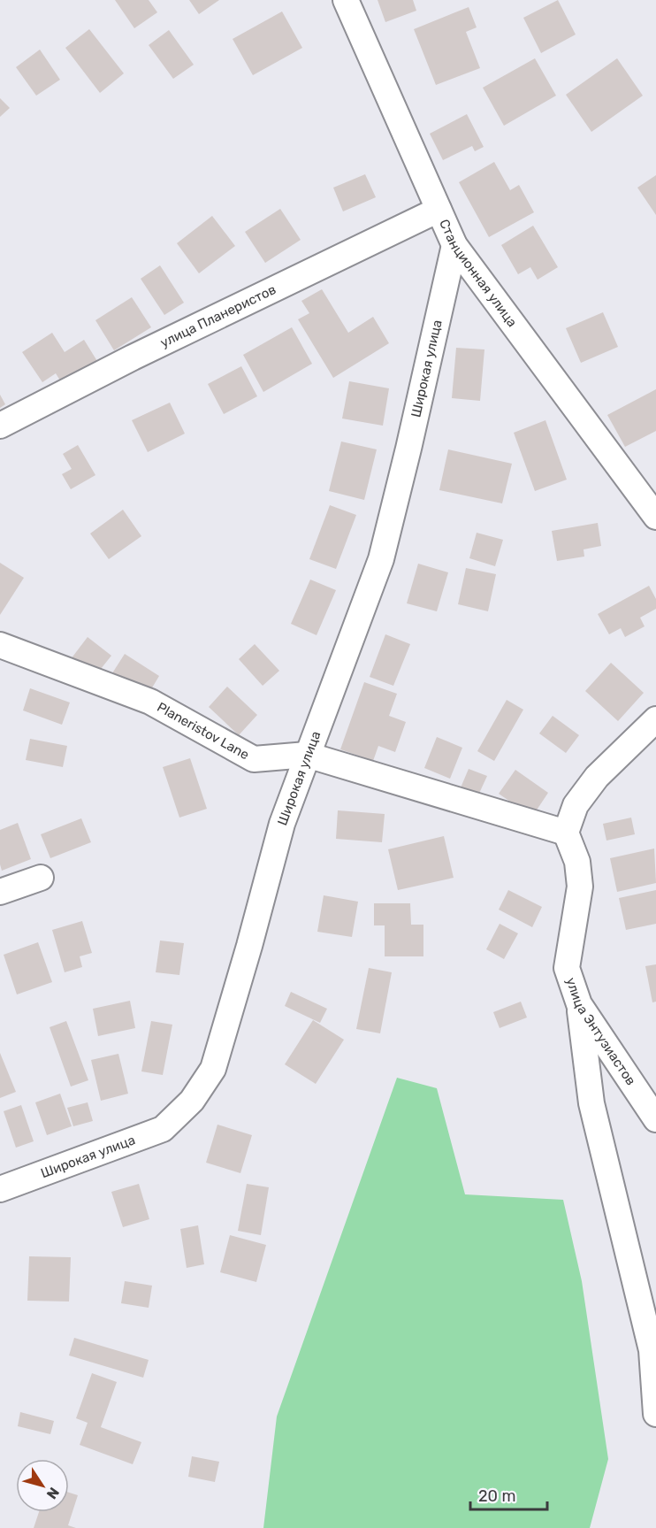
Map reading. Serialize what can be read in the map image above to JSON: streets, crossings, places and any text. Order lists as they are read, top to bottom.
{
  "streets": {
    "street": [
      "Станционная улица",
      "улица Планеристов",
      "Широкая улица",
      "Planeristov Lane",
      "улица Энтузиастов"
    ]
  },
  "crossings": [
    ["Станционная улица", "улица Планеристов"],
    ["Станционная улица", "Широкая улица"],
    ["Широкая улица", "Planeristov Lane"],
    ["Planeristov Lane", "улица Энтузиастов"]
  ],
  "scale_bar": "20 m",
  "north": "bottom right"
}
